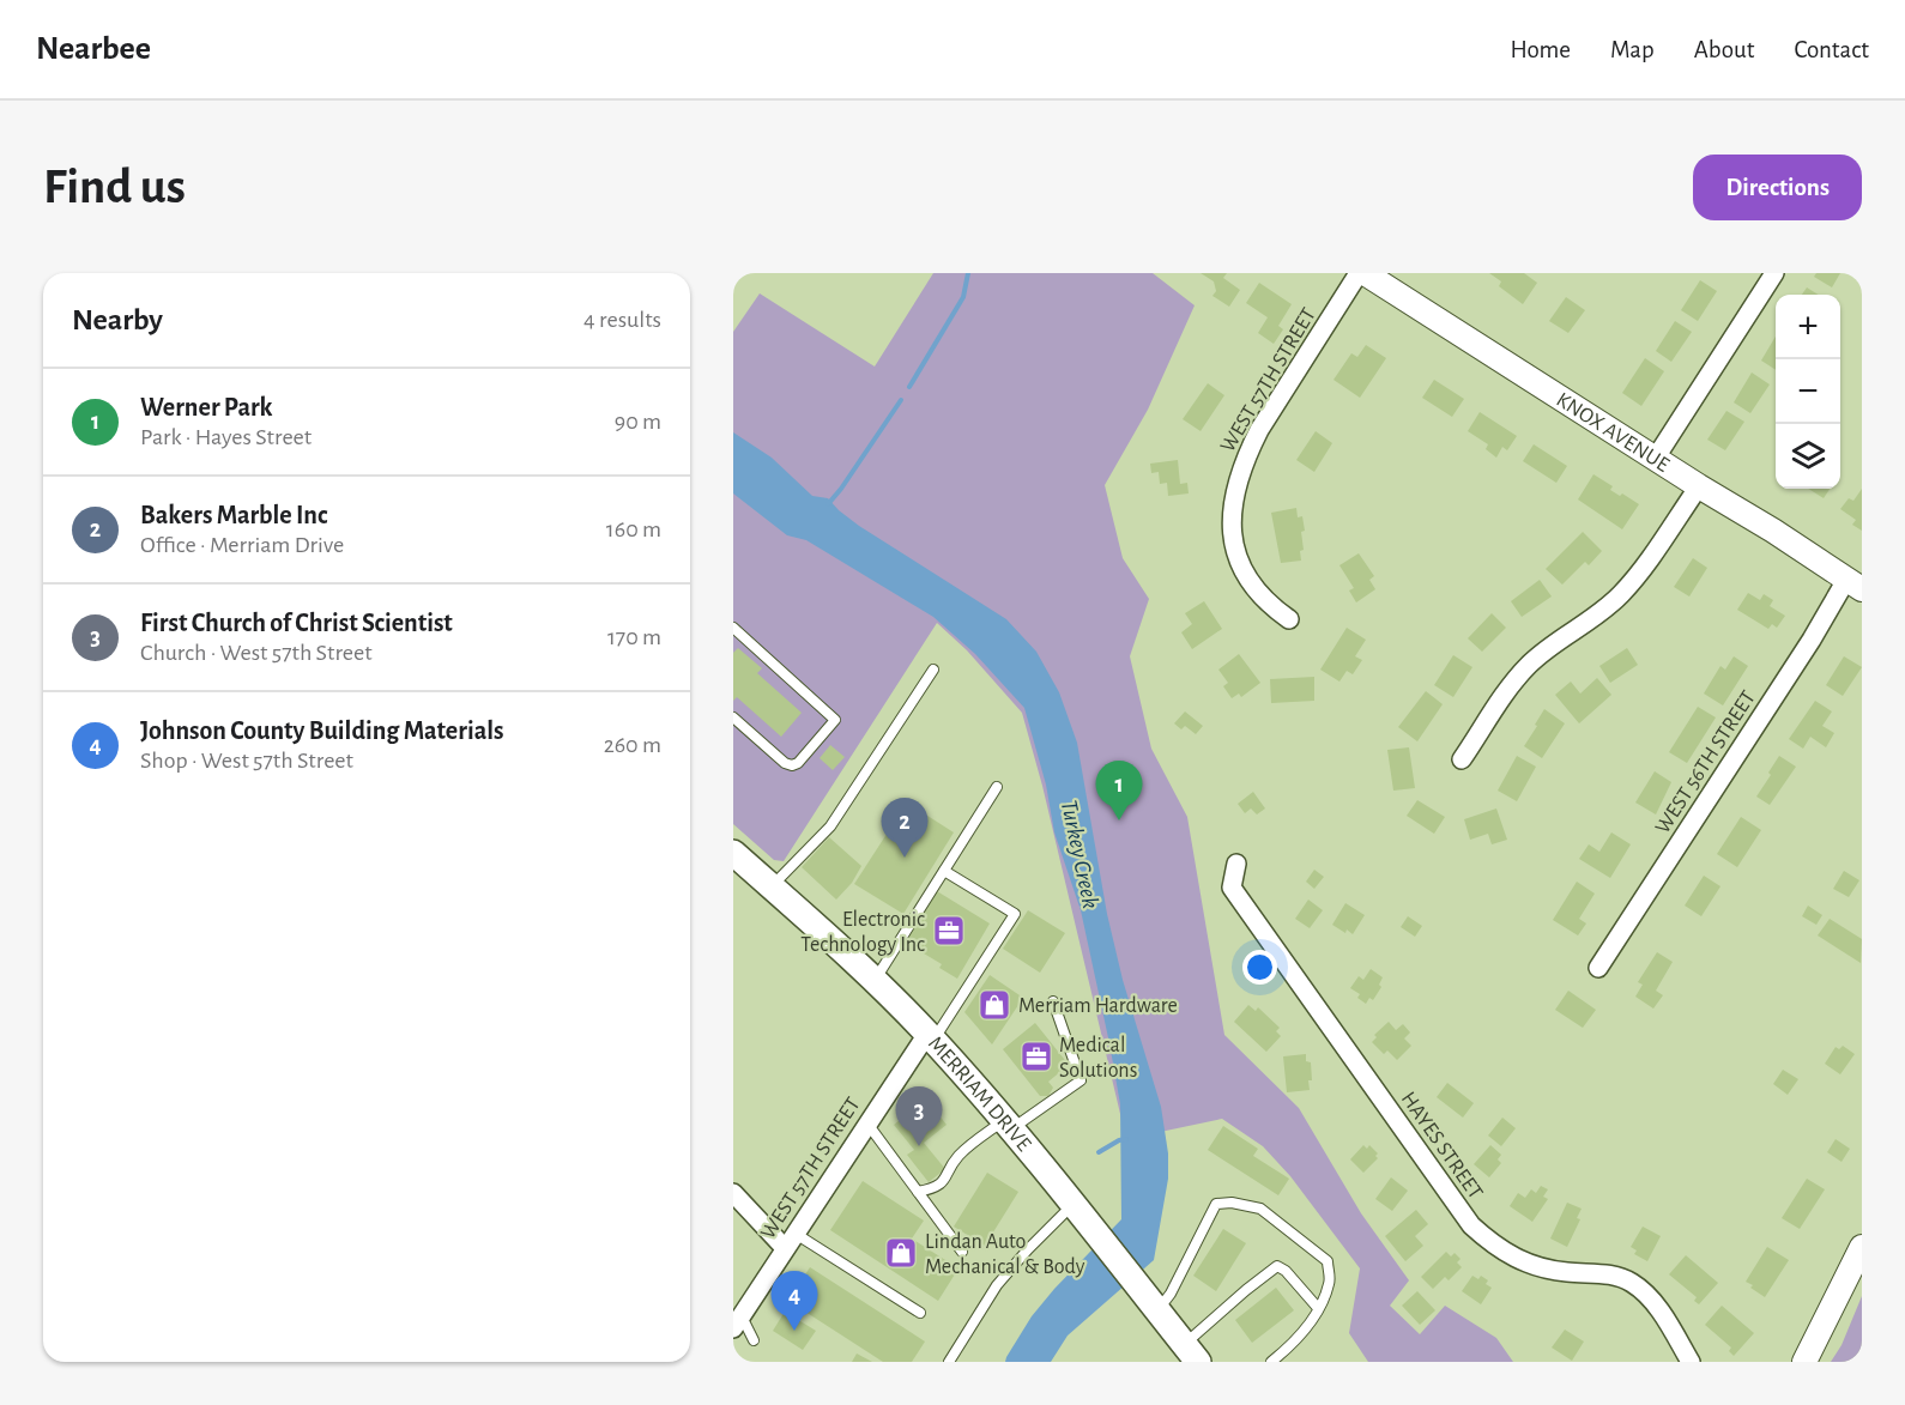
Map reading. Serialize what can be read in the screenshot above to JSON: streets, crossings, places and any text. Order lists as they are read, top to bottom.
{
  "streets": {
    "main road": ["MERRIAM DRIVE"],
    "street": [
      "WEST 57TH STREET",
      "KNOX AVENUE",
      "WEST 56TH STREET",
      "HAYES STREET"
    ]
  },
  "crossings": [
    ["WEST 57TH STREET", "MERRIAM DRIVE"],
    ["KNOX AVENUE", "WEST 56TH STREET"]
  ],
  "water": ["Turkey Creek"],
  "places": {
    "office": ["Electronic Technology Inc", "Medical Solutions"],
    "shop": ["Merriam Hardware", "Lindan Auto Mechanical & Body"]
  },
  "page": {
    "header": "Nearbee",
    "nav": [
      "Home",
      "Map",
      "About",
      "Contact"
    ],
    "buttons": "Directions",
    "title": "Find us",
    "heading": ["Nearby", "4 results"],
    "map_buttons": ["+", "−"],
    "list": [
      {
        "mark": "1",
        "name": "Werner Park",
        "note": "Park · Hayes Street",
        "value": "90 m"
      },
      {
        "mark": "2",
        "name": "Bakers Marble Inc",
        "note": "Office · Merriam Drive",
        "value": "160 m"
      },
      {
        "mark": "3",
        "name": "First Church of Christ Scientist",
        "note": "Church · West 57th Street",
        "value": "170 m"
      },
      {
        "mark": "4",
        "name": "Johnson County Building Materials",
        "note": "Shop · West 57th Street",
        "value": "260 m"
      }
    ],
    "pins": [
      "1",
      "2",
      "3",
      "4"
    ]
  }
}
